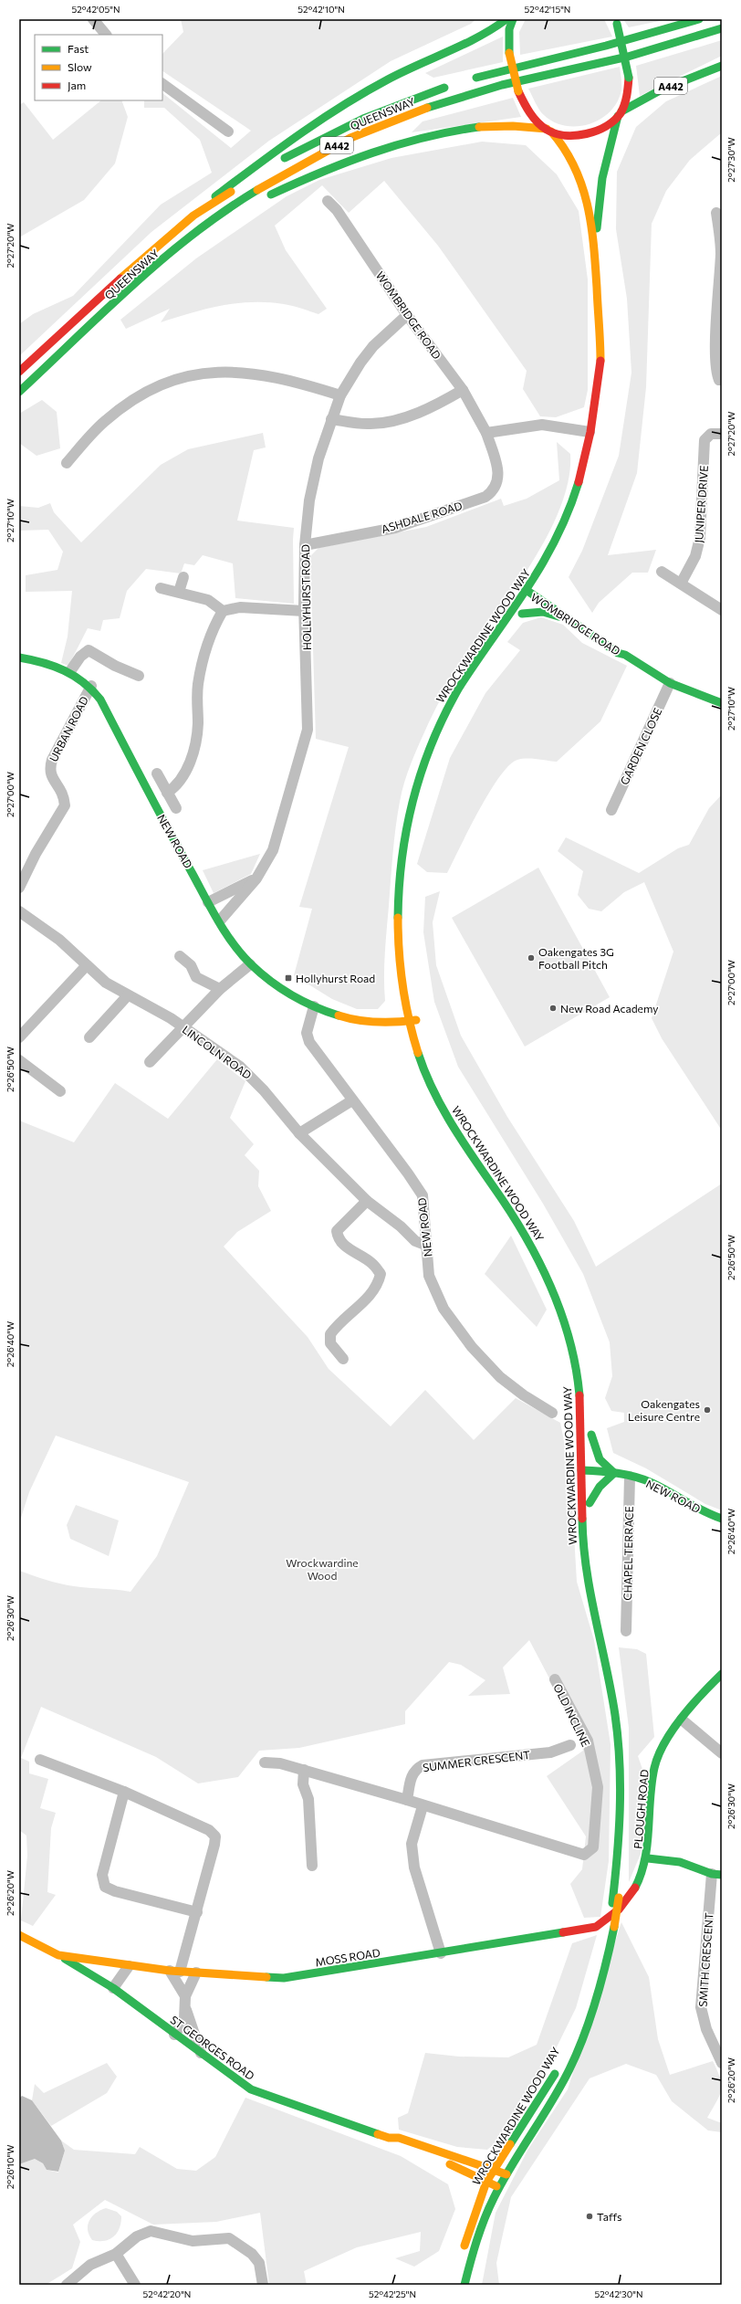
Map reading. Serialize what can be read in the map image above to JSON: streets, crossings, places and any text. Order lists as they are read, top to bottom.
{
  "streets": {
    "main road": [
      "A442",
      "QUEENSWAY",
      "WOMBRIDGE ROAD",
      "WROCKWARDINE WOOD WAY",
      "NEW ROAD",
      "PLOUGH ROAD",
      "MOSS ROAD",
      "ST GEORGES ROAD"
    ],
    "street": [
      "JUNIPER DRIVE",
      "ASHDALE ROAD",
      "HOLLYHURST ROAD",
      "URBAN ROAD",
      "GARDEN CLOSE",
      "LINCOLN ROAD",
      "CHAPEL TERRACE",
      "OLD INCLINE",
      "SUMMER CRESCENT",
      "SMITH CRESCENT"
    ]
  },
  "crossings": [
    ["A442", "QUEENSWAY"],
    ["A442", "WROCKWARDINE WOOD WAY"],
    ["WOMBRIDGE ROAD", "ASHDALE ROAD"],
    ["WOMBRIDGE ROAD", "HOLLYHURST ROAD"],
    ["WOMBRIDGE ROAD", "WROCKWARDINE WOOD WAY"],
    ["WOMBRIDGE ROAD", "GARDEN CLOSE"],
    ["ASHDALE ROAD", "HOLLYHURST ROAD"],
    ["HOLLYHURST ROAD", "NEW ROAD"],
    ["WROCKWARDINE WOOD WAY", "NEW ROAD"],
    ["WROCKWARDINE WOOD WAY", "ST GEORGES ROAD"],
    ["URBAN ROAD", "NEW ROAD"],
    ["NEW ROAD", "LINCOLN ROAD"],
    ["NEW ROAD", "CHAPEL TERRACE"],
    ["PLOUGH ROAD", "MOSS ROAD"],
    ["MOSS ROAD", "ST GEORGES ROAD"]
  ],
  "parks": ["Wrockwardine Wood"],
  "places": {
    "other": [
      "Oakengates 3G Football Pitch",
      "New Road Academy",
      "Oakengates Leisure Centre",
      "Taffs"
    ],
    "transit": ["Hollyhurst Road"]
  },
  "legend": ["Fast", "Slow", "Jam"],
  "coordinates": [
    "52°42'05\"N",
    "52°42'10\"N",
    "52°42'15\"N",
    "2°27'30\"W",
    "2°27'20\"W",
    "2°27'10\"W",
    "2°27'00\"W",
    "2°26'50\"W",
    "2°26'40\"W",
    "2°26'30\"W",
    "2°26'20\"W",
    "2°26'10\"W",
    "52°42'20\"N",
    "52°42'25\"N",
    "52°42'30\"N"
  ]
}
